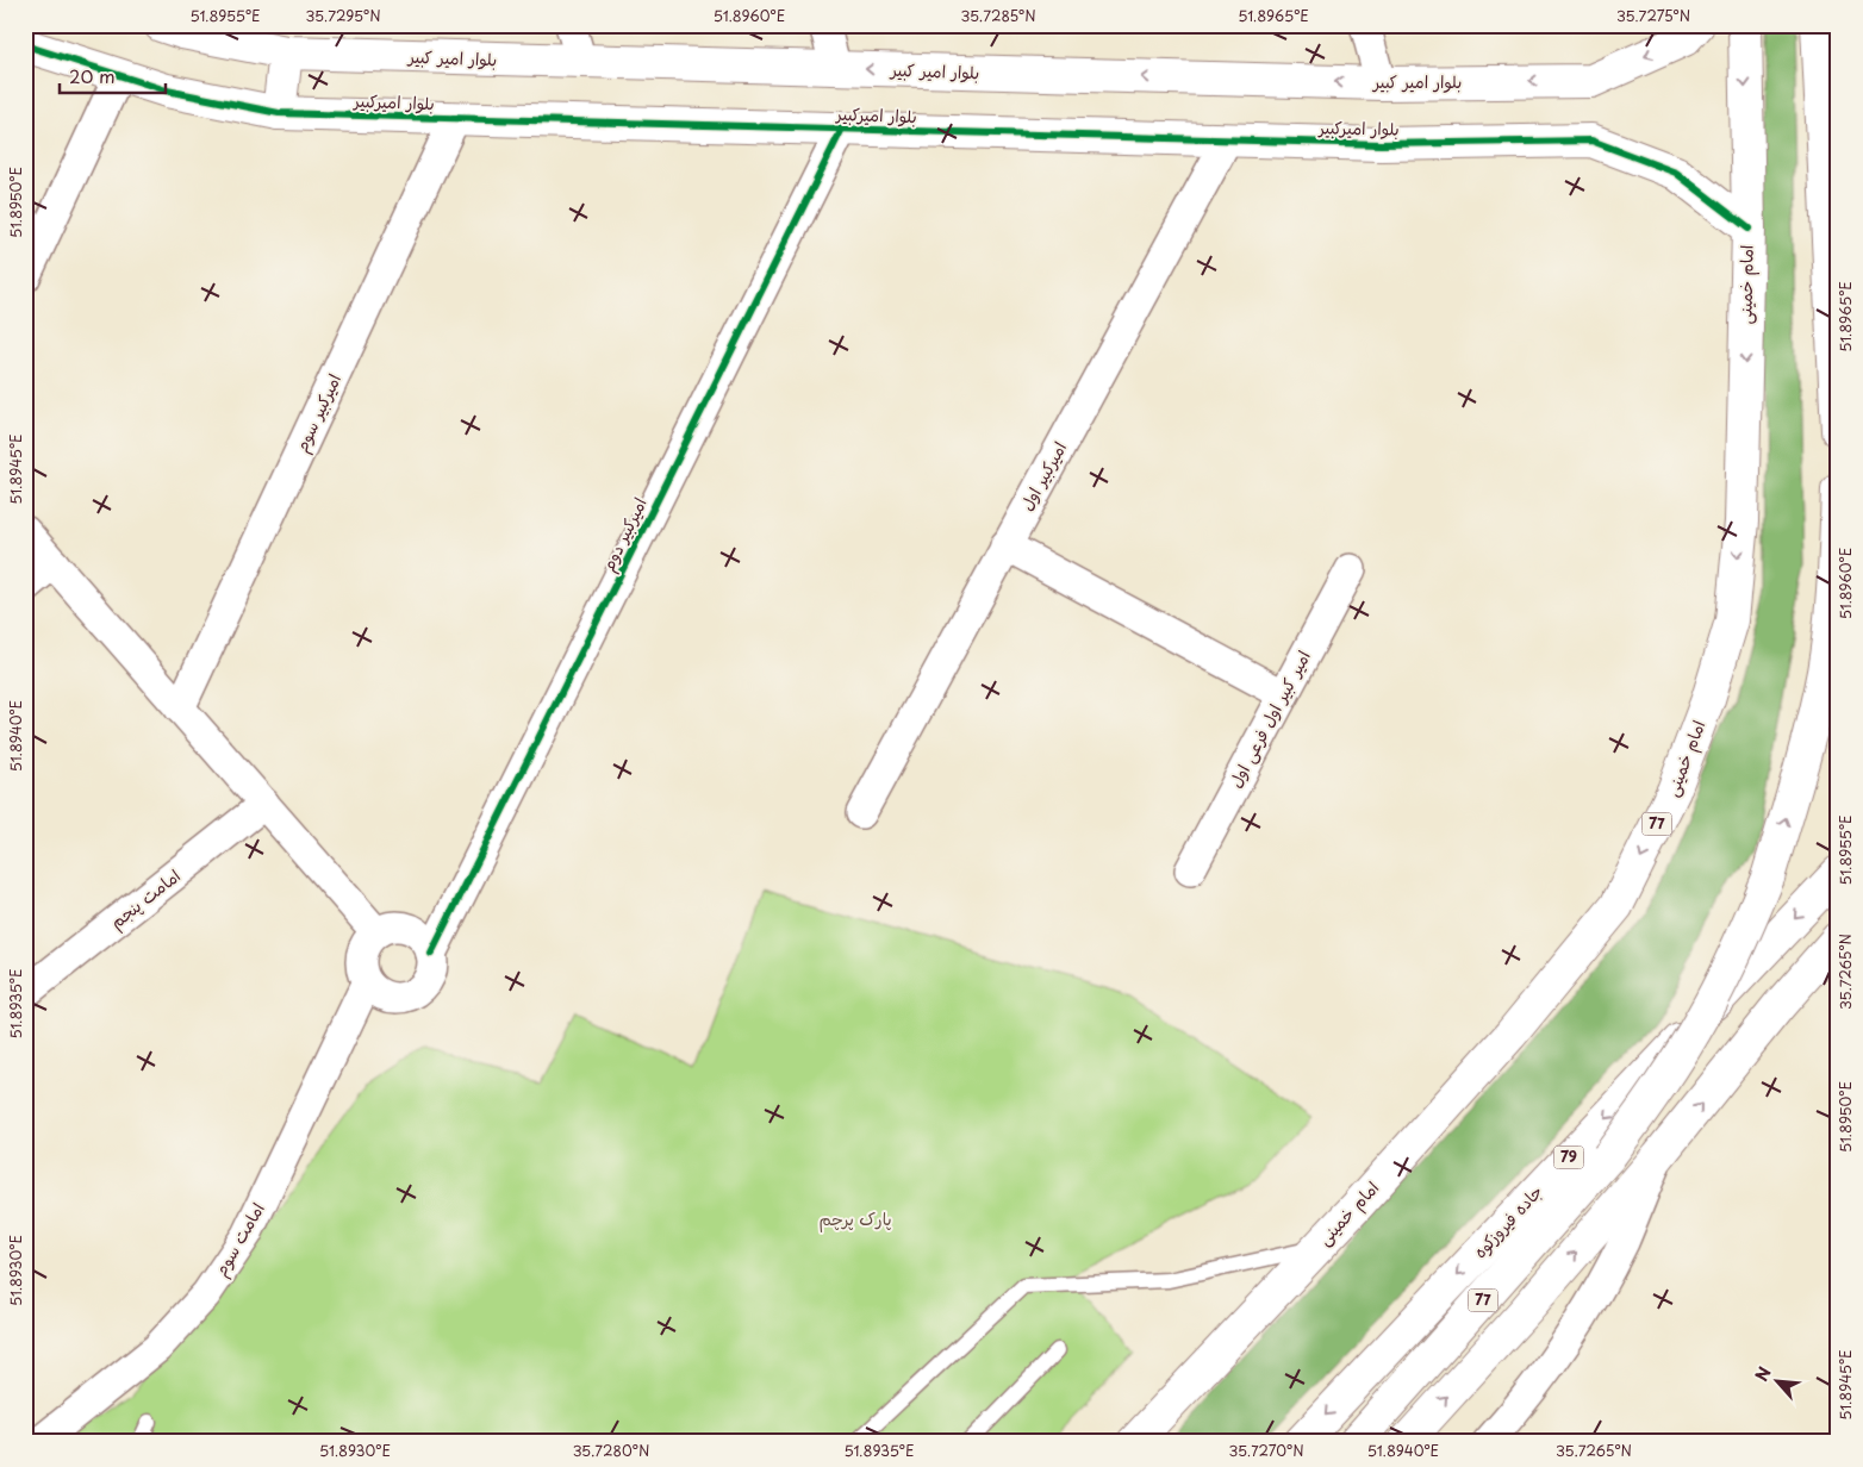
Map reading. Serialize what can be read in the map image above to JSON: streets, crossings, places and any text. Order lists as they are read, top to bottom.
{
  "streets": {
    "main road": [
      "بلوار امیر کبیر",
      "بلوار امیرکبیر",
      "امام خمینی",
      "77",
      "79",
      "جاده فیروزکوه"
    ],
    "street": [
      "امیرکبیر سوم",
      "امیرکبیر اول",
      "امیرکبیر دوم",
      "امیر کبیر اول فرعی اول",
      "امامت پنجم",
      "امامت سوم"
    ]
  },
  "crossings": [
    ["بلوار امیرکبیر", "امام خمینی"],
    ["بلوار امیرکبیر", "امیرکبیر سوم"],
    ["بلوار امیرکبیر", "امیرکبیر اول"],
    ["بلوار امیرکبیر", "امیرکبیر دوم"],
    ["امیرکبیر دوم", "امامت سوم"]
  ],
  "one_way": ["بلوار امیر کبیر"],
  "parks": ["پارک پرچم"],
  "scale_bar": "20 m",
  "north": "top left",
  "coordinates": [
    "51.8955°E",
    "35.7295°N",
    "51.8960°E",
    "35.7285°N",
    "51.8965°E",
    "35.7275°N",
    "51.8950°E",
    "51.8945°E",
    "51.8940°E",
    "35.7265°N",
    "51.8935°E",
    "51.8930°E",
    "35.7280°N",
    "35.7270°N"
  ]
}
